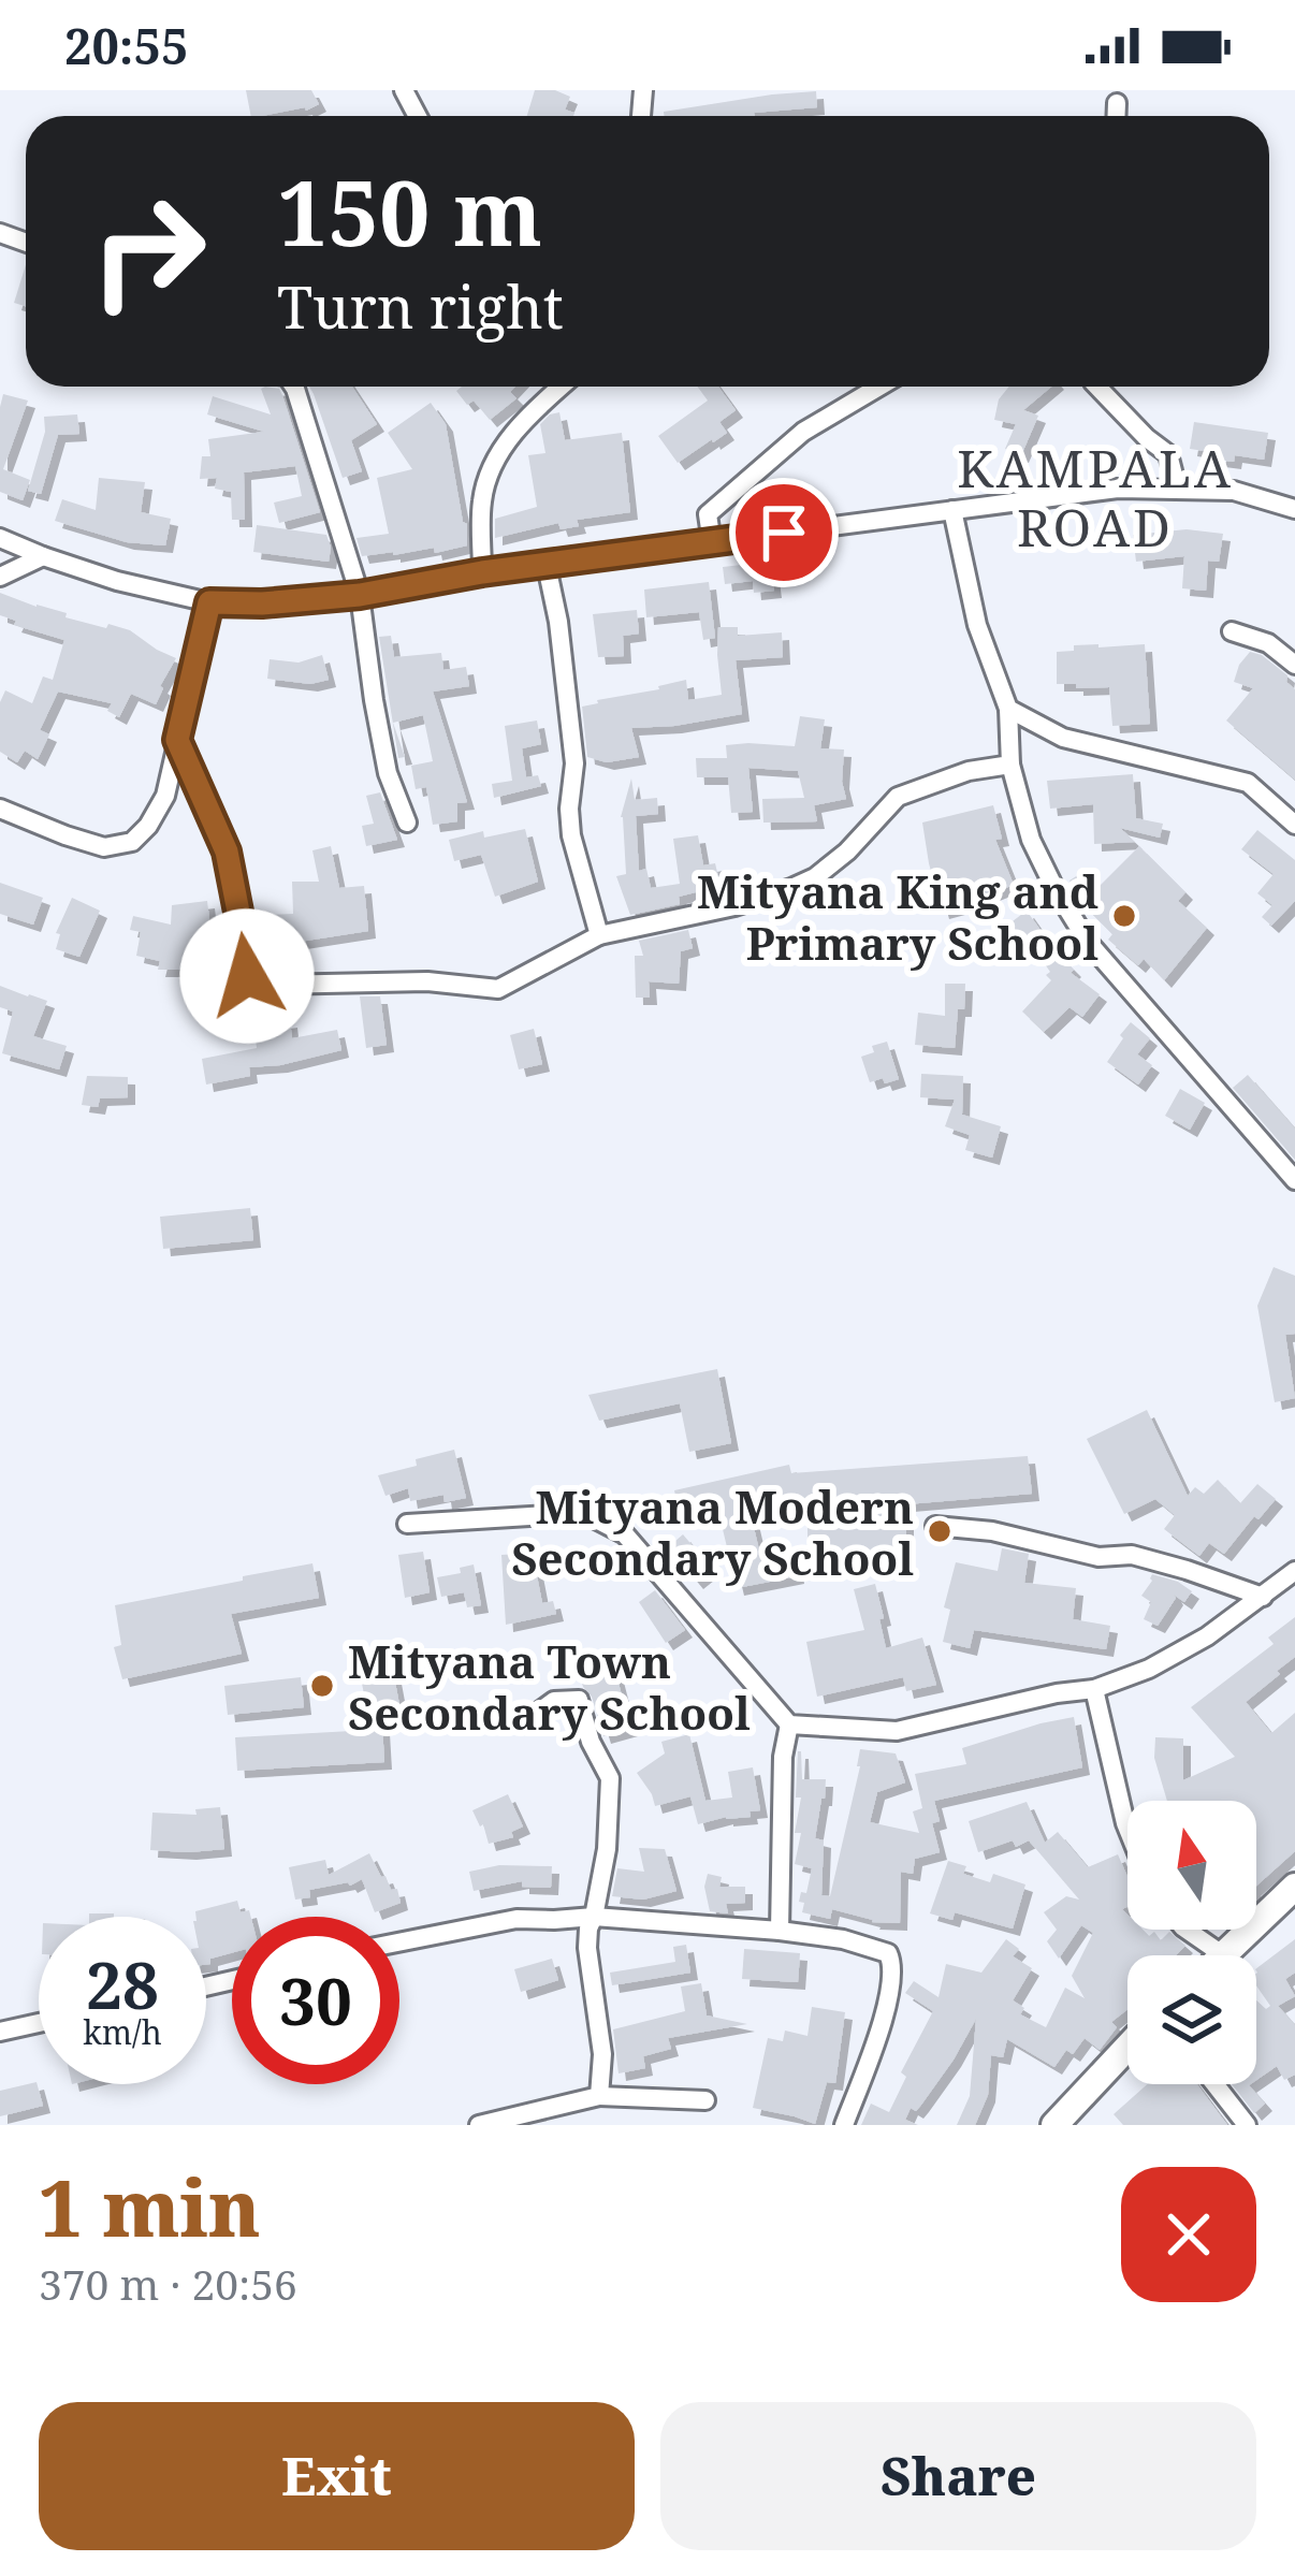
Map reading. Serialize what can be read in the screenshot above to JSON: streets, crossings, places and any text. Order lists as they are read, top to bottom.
{
  "districts": ["KAMPALA ROAD"],
  "places": ["Mityana King and Primary School", "Mityana Modern Secondary School", "Mityana Town Secondary School"],
  "north": "top",
  "page": {
    "status": "20:55",
    "turn": ["150 m", "Turn right"],
    "speed": "28 km/h",
    "limit": "30",
    "heading": ["1 min", "370 m · 20:56"],
    "buttons": ["Exit", "Share"]
  }
}
